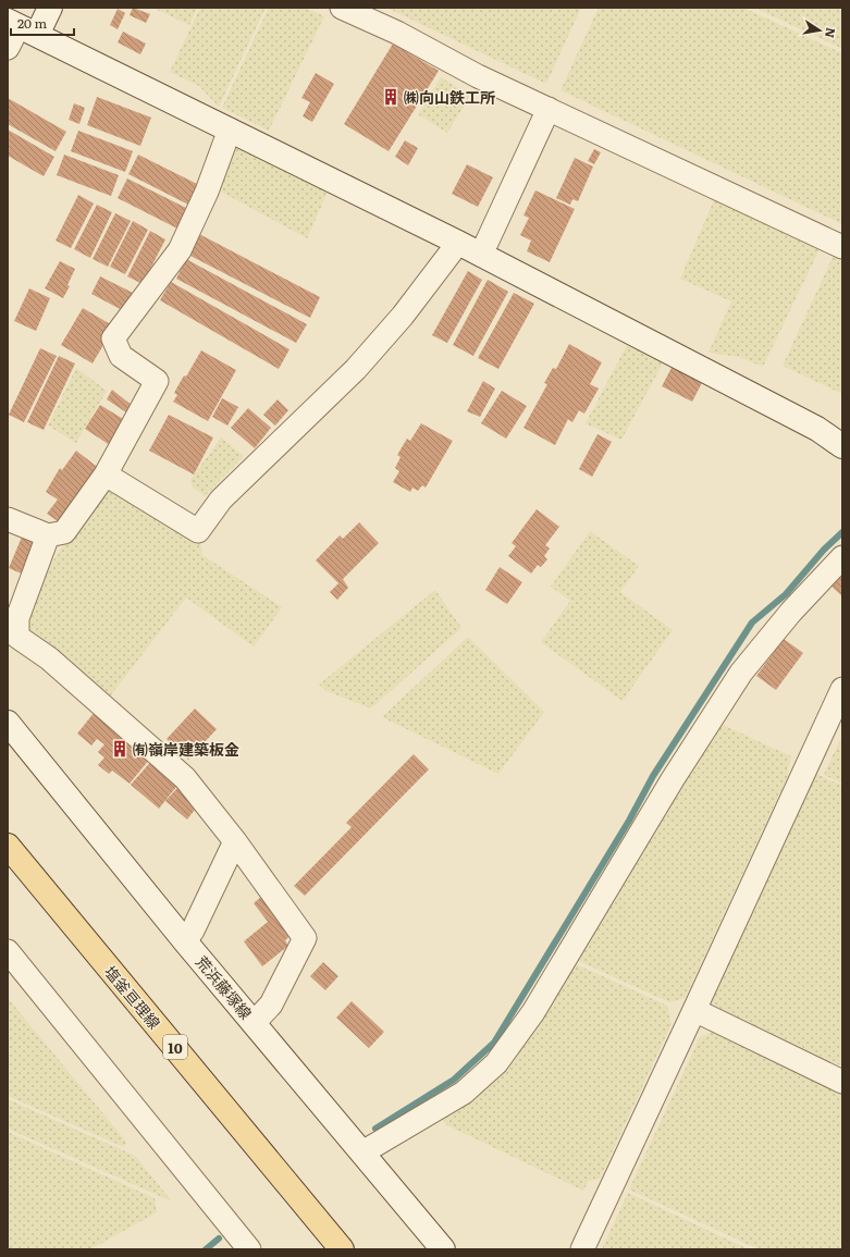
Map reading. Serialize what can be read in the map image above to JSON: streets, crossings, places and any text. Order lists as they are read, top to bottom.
{
  "streets": {
    "main road": ["塩釜亘理線", "10"],
    "street": ["荒浜藤塚線"]
  },
  "places": {
    "building": ["㈱向山鉄工所", "㈲嶺岸建築板金"]
  },
  "scale_bar": "20 m",
  "north": "right"
}
